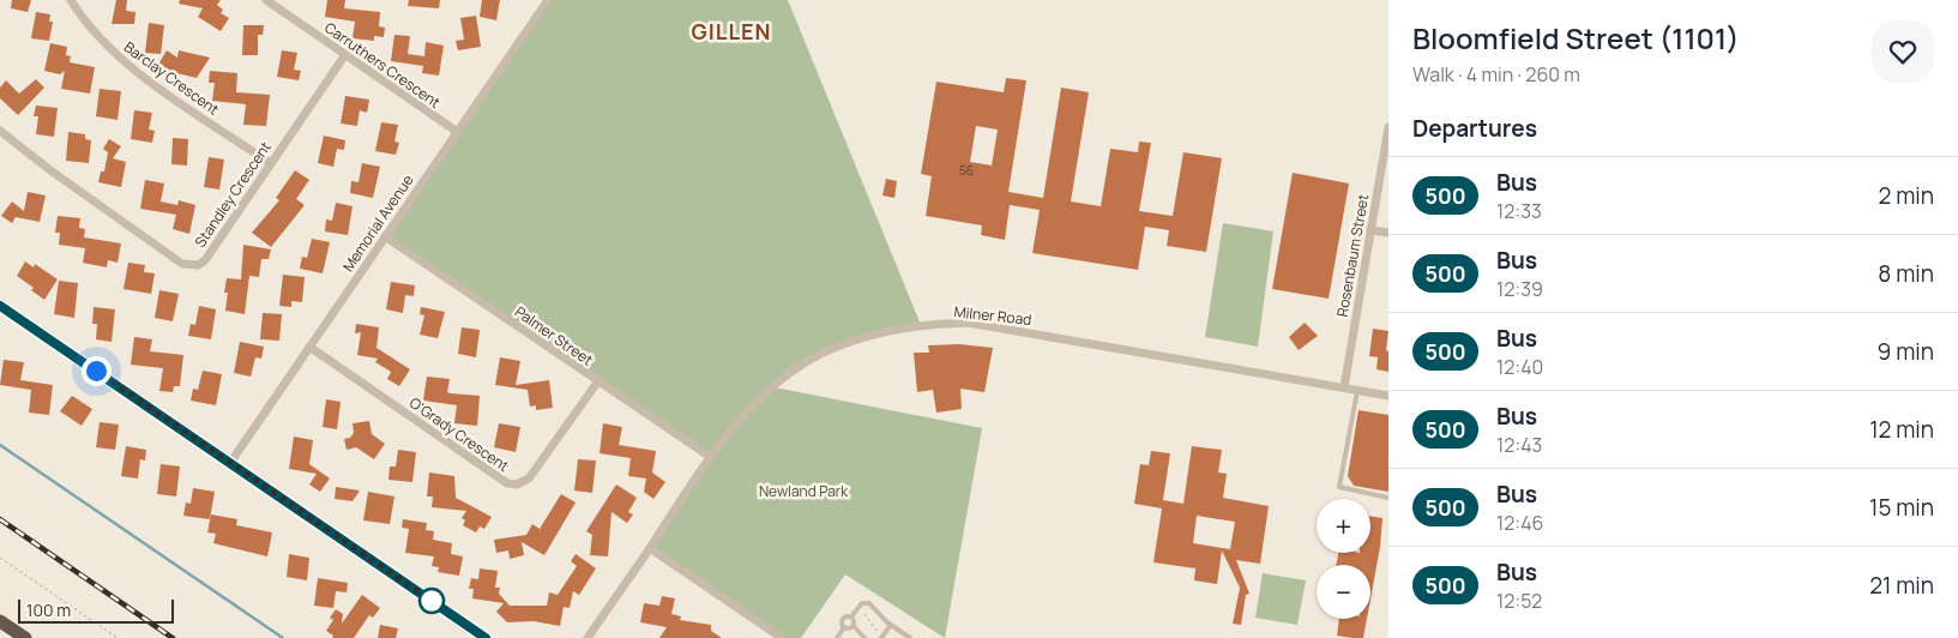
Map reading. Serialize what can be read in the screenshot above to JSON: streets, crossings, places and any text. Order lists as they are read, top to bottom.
{
  "streets": {
    "street": [
      "Carruthers Crescent",
      "Barclay Crescent",
      "Standley Crescent",
      "Memorial Avenue",
      "Rosenbaum Street",
      "Milner Road",
      "Palmer Street",
      "O'Grady Crescent"
    ]
  },
  "crossings": [
    ["Carruthers Crescent", "Standley Crescent"],
    ["Carruthers Crescent", "Memorial Avenue"],
    ["Barclay Crescent", "Standley Crescent"],
    ["Memorial Avenue", "Palmer Street"],
    ["Memorial Avenue", "O'Grady Crescent"],
    ["Rosenbaum Street", "Milner Road"],
    ["Milner Road", "Palmer Street"],
    ["Palmer Street", "O'Grady Crescent"]
  ],
  "districts": ["GILLEN"],
  "parks": ["Newland Park"],
  "lines": ["bus line 500"],
  "house_numbers": ["56"],
  "scale_bar": "100 m",
  "page": {
    "heading": [
      ["Bloomfield Street (1101)", "Walk · 4 min · 260 m"],
      "Departures"
    ],
    "list": [
      {
        "mark": "500",
        "name": "Bus",
        "note": "12:33",
        "value": "2 min"
      },
      {
        "mark": "500",
        "name": "Bus",
        "note": "12:39",
        "value": "8 min"
      },
      {
        "mark": "500",
        "name": "Bus",
        "note": "12:40",
        "value": "9 min"
      },
      {
        "mark": "500",
        "name": "Bus",
        "note": "12:43",
        "value": "12 min"
      },
      {
        "mark": "500",
        "name": "Bus",
        "note": "12:46",
        "value": "15 min"
      },
      {
        "mark": "500",
        "name": "Bus",
        "note": "12:52",
        "value": "21 min"
      }
    ],
    "map_buttons": ["+", "−"],
    "scale": "100 m"
  }
}
